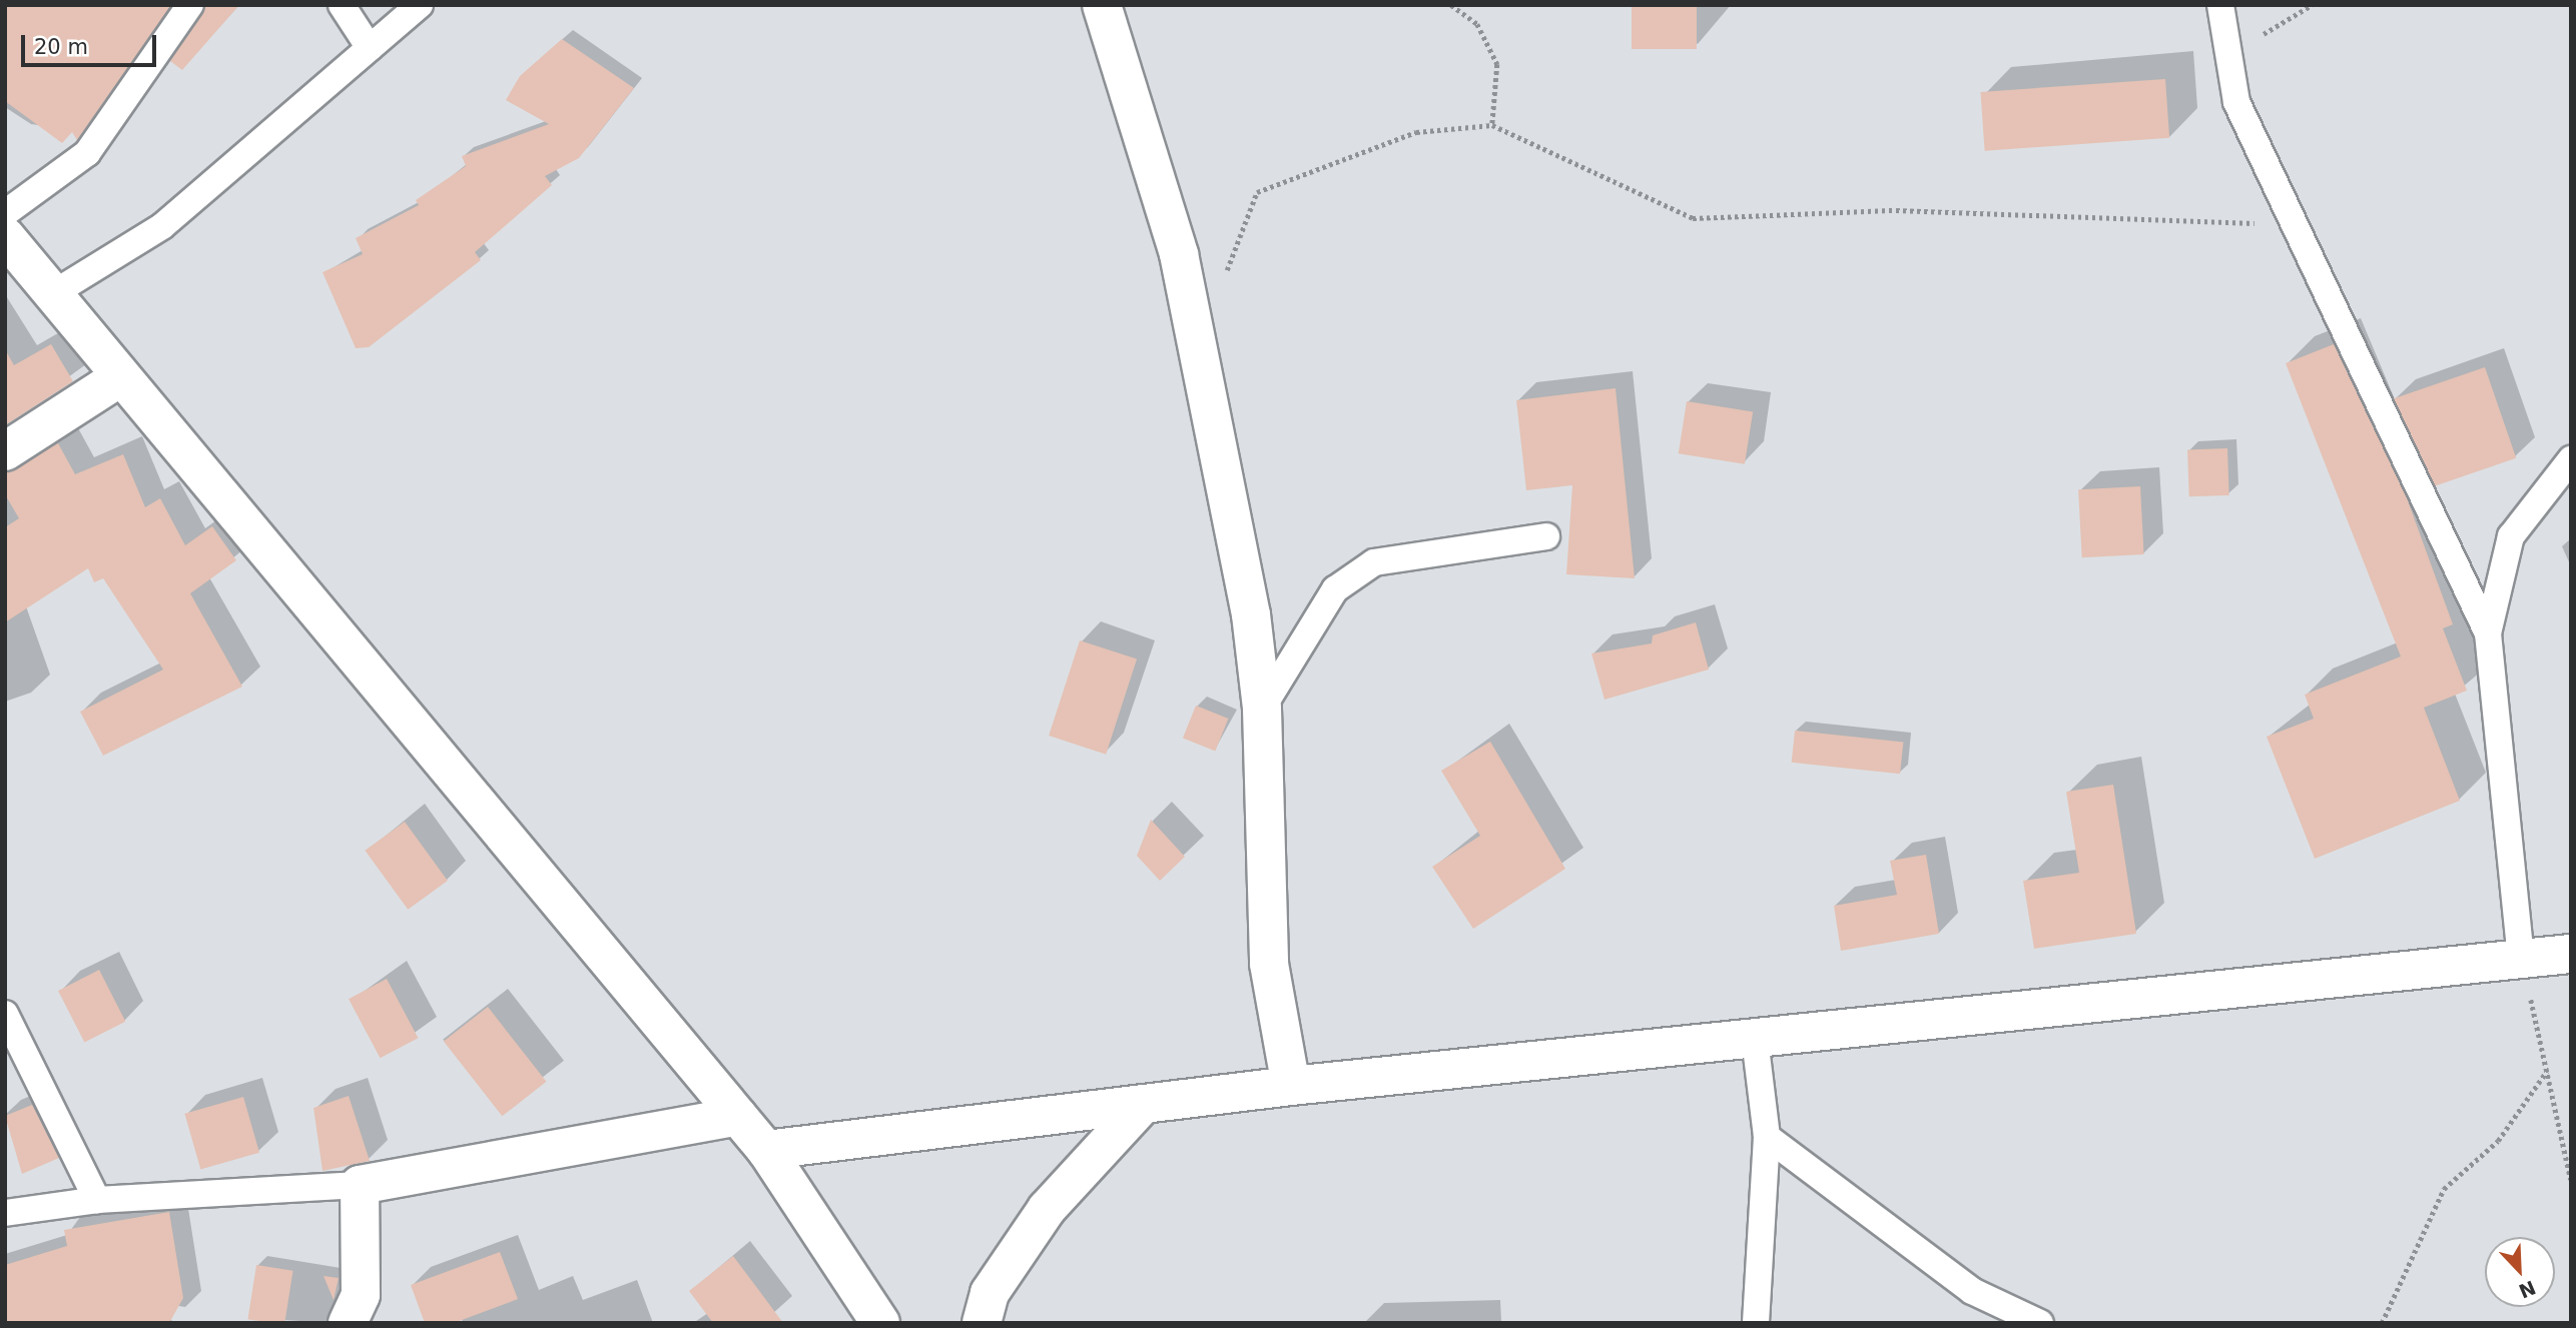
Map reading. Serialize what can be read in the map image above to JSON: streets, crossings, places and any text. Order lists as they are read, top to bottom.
{
  "scale_bar": "20 m",
  "north": "bottom right"
}
